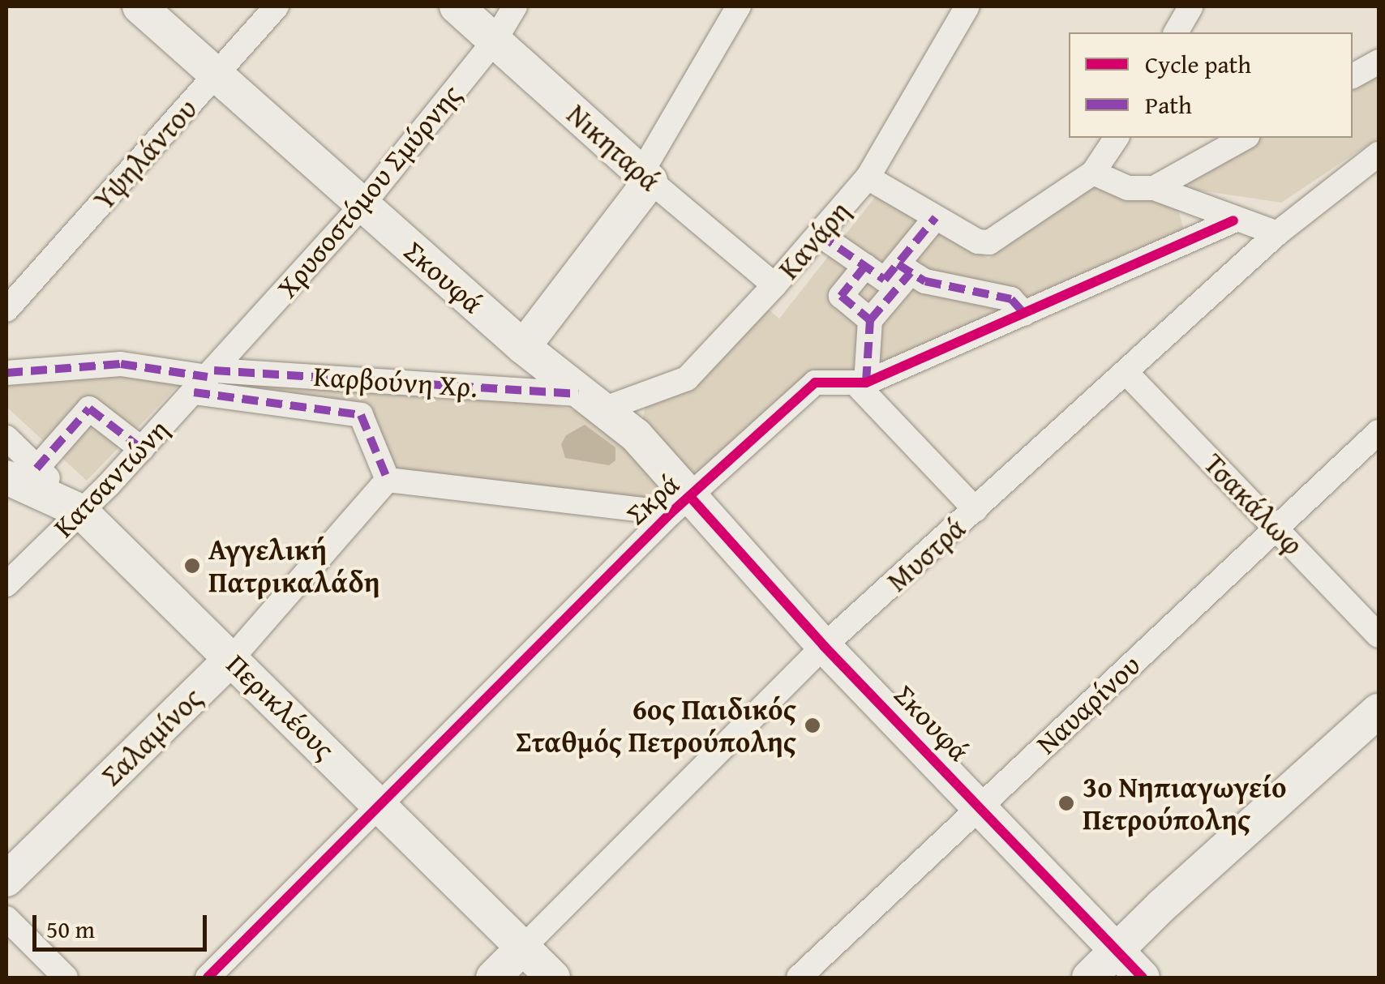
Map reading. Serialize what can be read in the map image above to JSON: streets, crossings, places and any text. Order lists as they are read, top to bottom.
{
  "streets": {
    "street": [
      "Νικηταρά",
      "Υψηλάντου",
      "Χρυσοστόμου Σμύρνης",
      "Κανάρη",
      "Σκουφά",
      "Καρβούνη Χρ.",
      "Κατσαντώνη",
      "Σκρά",
      "Τσακάλωφ",
      "Μυστρά",
      "Ναυαρίνου",
      "Περικλέους",
      "Σαλαμίνος"
    ]
  },
  "crossings": [
    ["Νικηταρά", "Χρυσοστόμου Σμύρνης"],
    ["Νικηταρά", "Κανάρη"],
    ["Υψηλάντου", "Σκουφά"],
    ["Χρυσοστόμου Σμύρνης", "Σκουφά"],
    ["Χρυσοστόμου Σμύρνης", "Καρβούνη Χρ."],
    ["Χρυσοστόμου Σμύρνης", "Κατσαντώνη"],
    ["Κανάρη", "Σκουφά"],
    ["Κανάρη", "Καρβούνη Χρ."],
    ["Σκουφά", "Καρβούνη Χρ."],
    ["Σκουφά", "Σκρά"],
    ["Σκουφά", "Μυστρά"],
    ["Σκουφά", "Ναυαρίνου"],
    ["Καρβούνη Χρ.", "Κατσαντώνη"],
    ["Κατσαντώνη", "Περικλέους"],
    ["Σκρά", "Περικλέους"],
    ["Τσακάλωφ", "Μυστρά"],
    ["Τσακάλωφ", "Ναυαρίνου"],
    ["Μυστρά", "Περικλέους"],
    ["Περικλέους", "Σαλαμίνος"]
  ],
  "places": ["Αγγελική Πατρικαλάδη", "6ος Παιδικός Σταθμός Πετρούπολης", "3ο Νηπιαγωγείο Πετρούπολης"],
  "legend": ["Cycle path", "Path"],
  "scale_bar": "50 m"
}
